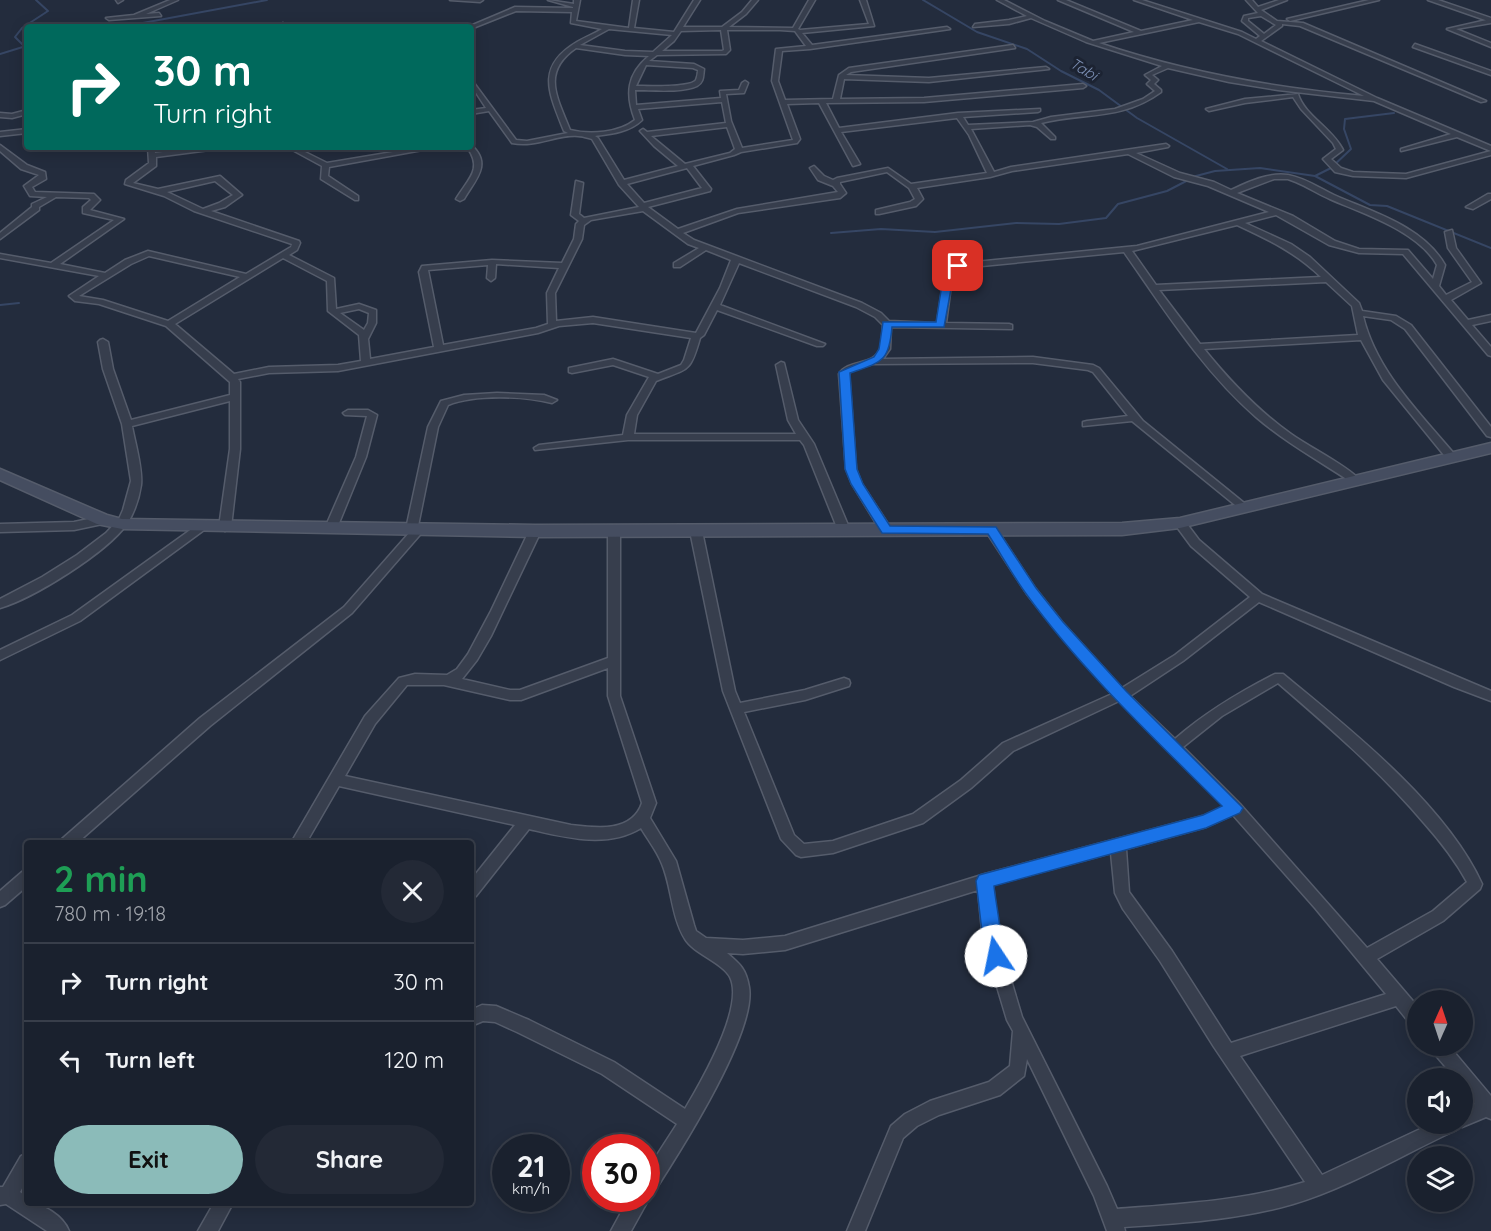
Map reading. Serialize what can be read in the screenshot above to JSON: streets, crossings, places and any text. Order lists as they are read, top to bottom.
{
  "water": ["Tabi"],
  "north": "top",
  "page": {
    "turn": ["30 m", "Turn right"],
    "heading": ["2 min", "780 m · 19:18"],
    "list": [
      {
        "name": "Turn right",
        "value": "30 m"
      },
      {
        "name": "Turn left",
        "value": "120 m"
      }
    ],
    "buttons": ["Exit", "Share"],
    "speed": "21 km/h",
    "limit": "30"
  }
}
